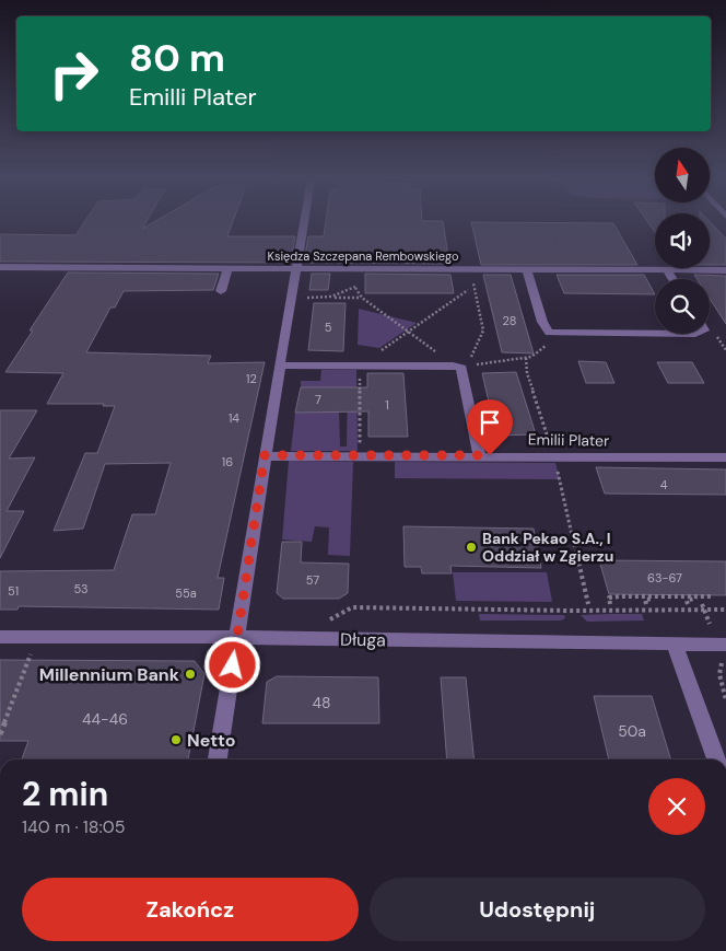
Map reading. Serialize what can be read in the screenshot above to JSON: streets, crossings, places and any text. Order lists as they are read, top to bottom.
{
  "streets": {
    "street": ["Księdza Szczepana Rembowskiego", "Emilii Plater", "Długa"]
  },
  "places": ["Bank Pekao S.A., I Oddział w Zgierzu", "Millennium Bank", "Netto"],
  "house_numbers": [
    "28",
    "5",
    "12",
    "7",
    "1",
    "14",
    "16",
    "4",
    "63-67",
    "57",
    "53",
    "51",
    "55a",
    "48",
    "44-46",
    "50a"
  ],
  "north": "top",
  "page": {
    "turn": ["80 m", "Emilli Plater"],
    "heading": ["2 min", "140 m · 18:05"],
    "buttons": ["Zakończ", "Udostępnij"]
  }
}
